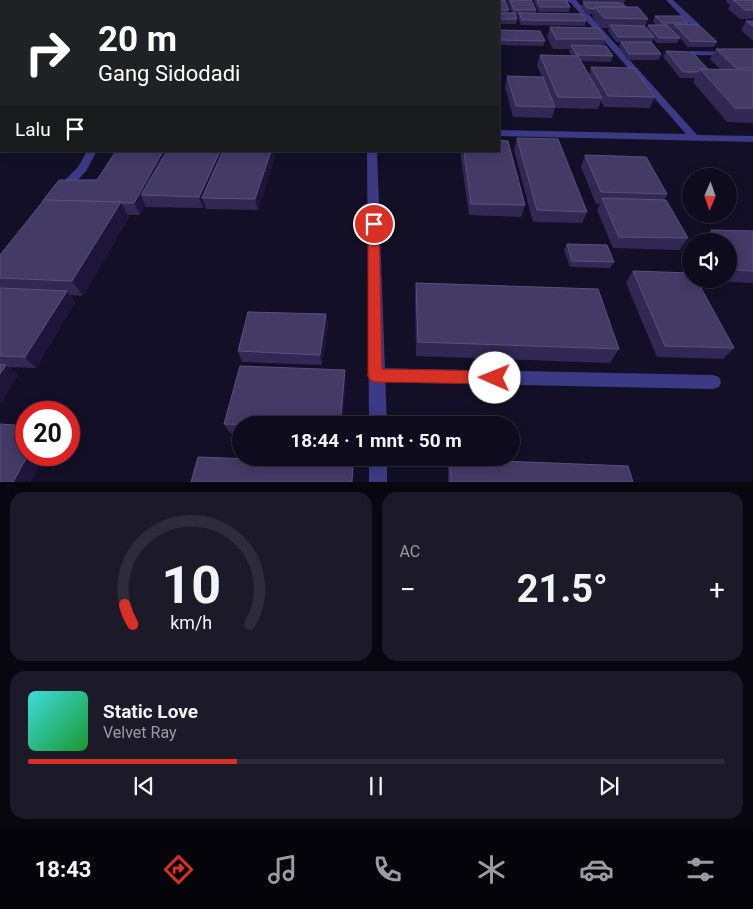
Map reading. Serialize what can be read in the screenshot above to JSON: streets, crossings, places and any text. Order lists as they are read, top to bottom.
{
  "north": "bottom",
  "page": {
    "turn": ["20 m", "Gang Sidodadi"],
    "then": "Lalu",
    "limit": "20",
    "trip": "18:44 · 1 mnt · 50 m",
    "tile": "AC",
    "heat": ["−", "21.5°", "+"],
    "song": ["Static Love", "Velvet Ray"],
    "tabs": "18:43",
    "gauge": ["10", "km/h"]
  }
}
